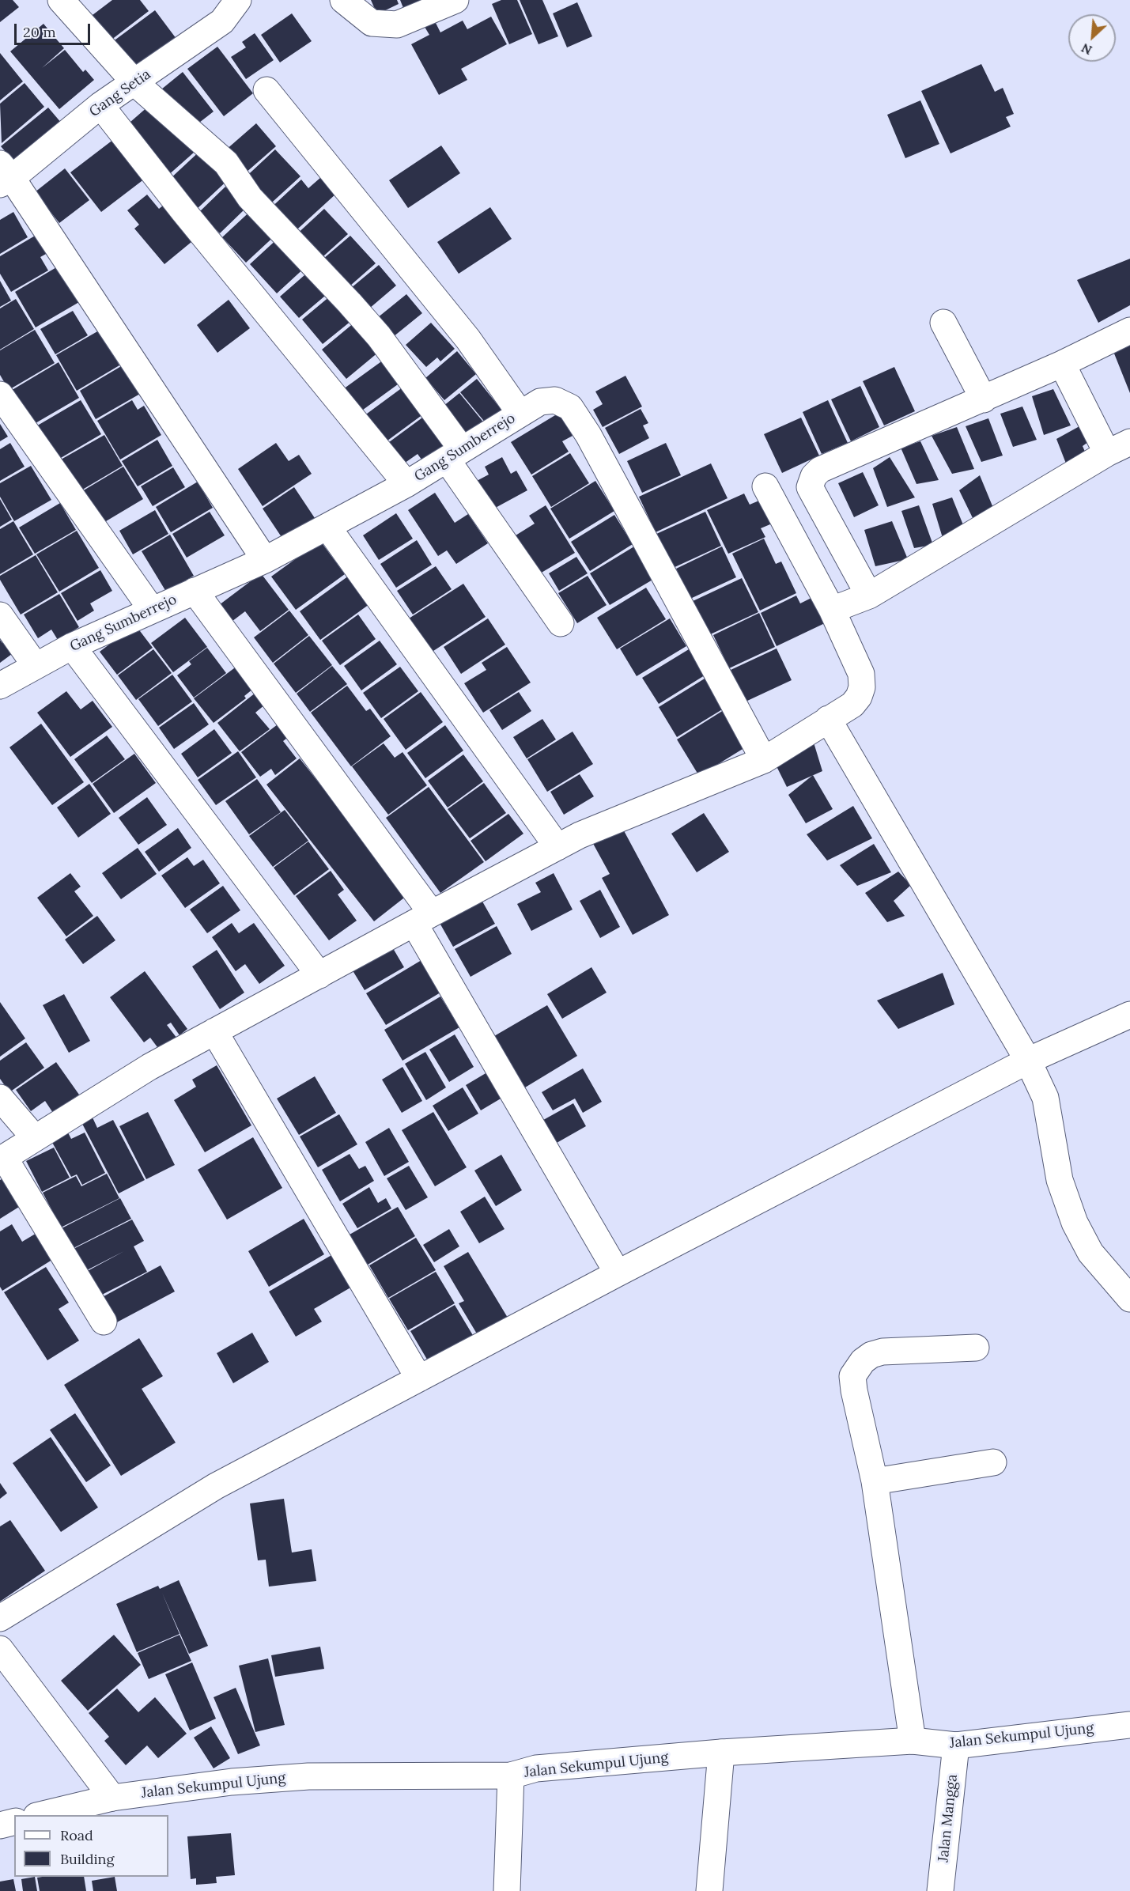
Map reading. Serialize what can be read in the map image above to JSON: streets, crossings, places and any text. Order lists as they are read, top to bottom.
{
  "streets": {
    "street": [
      "Gang Setia",
      "Gang Sumberrejo",
      "Jalan Sekumpul Ujung",
      "Jalan Mangga"
    ]
  },
  "crossings": [
    ["Jalan Sekumpul Ujung", "Jalan Mangga"]
  ],
  "legend": ["Road", "Building"],
  "scale_bar": "20 m",
  "north": "bottom left"
}
